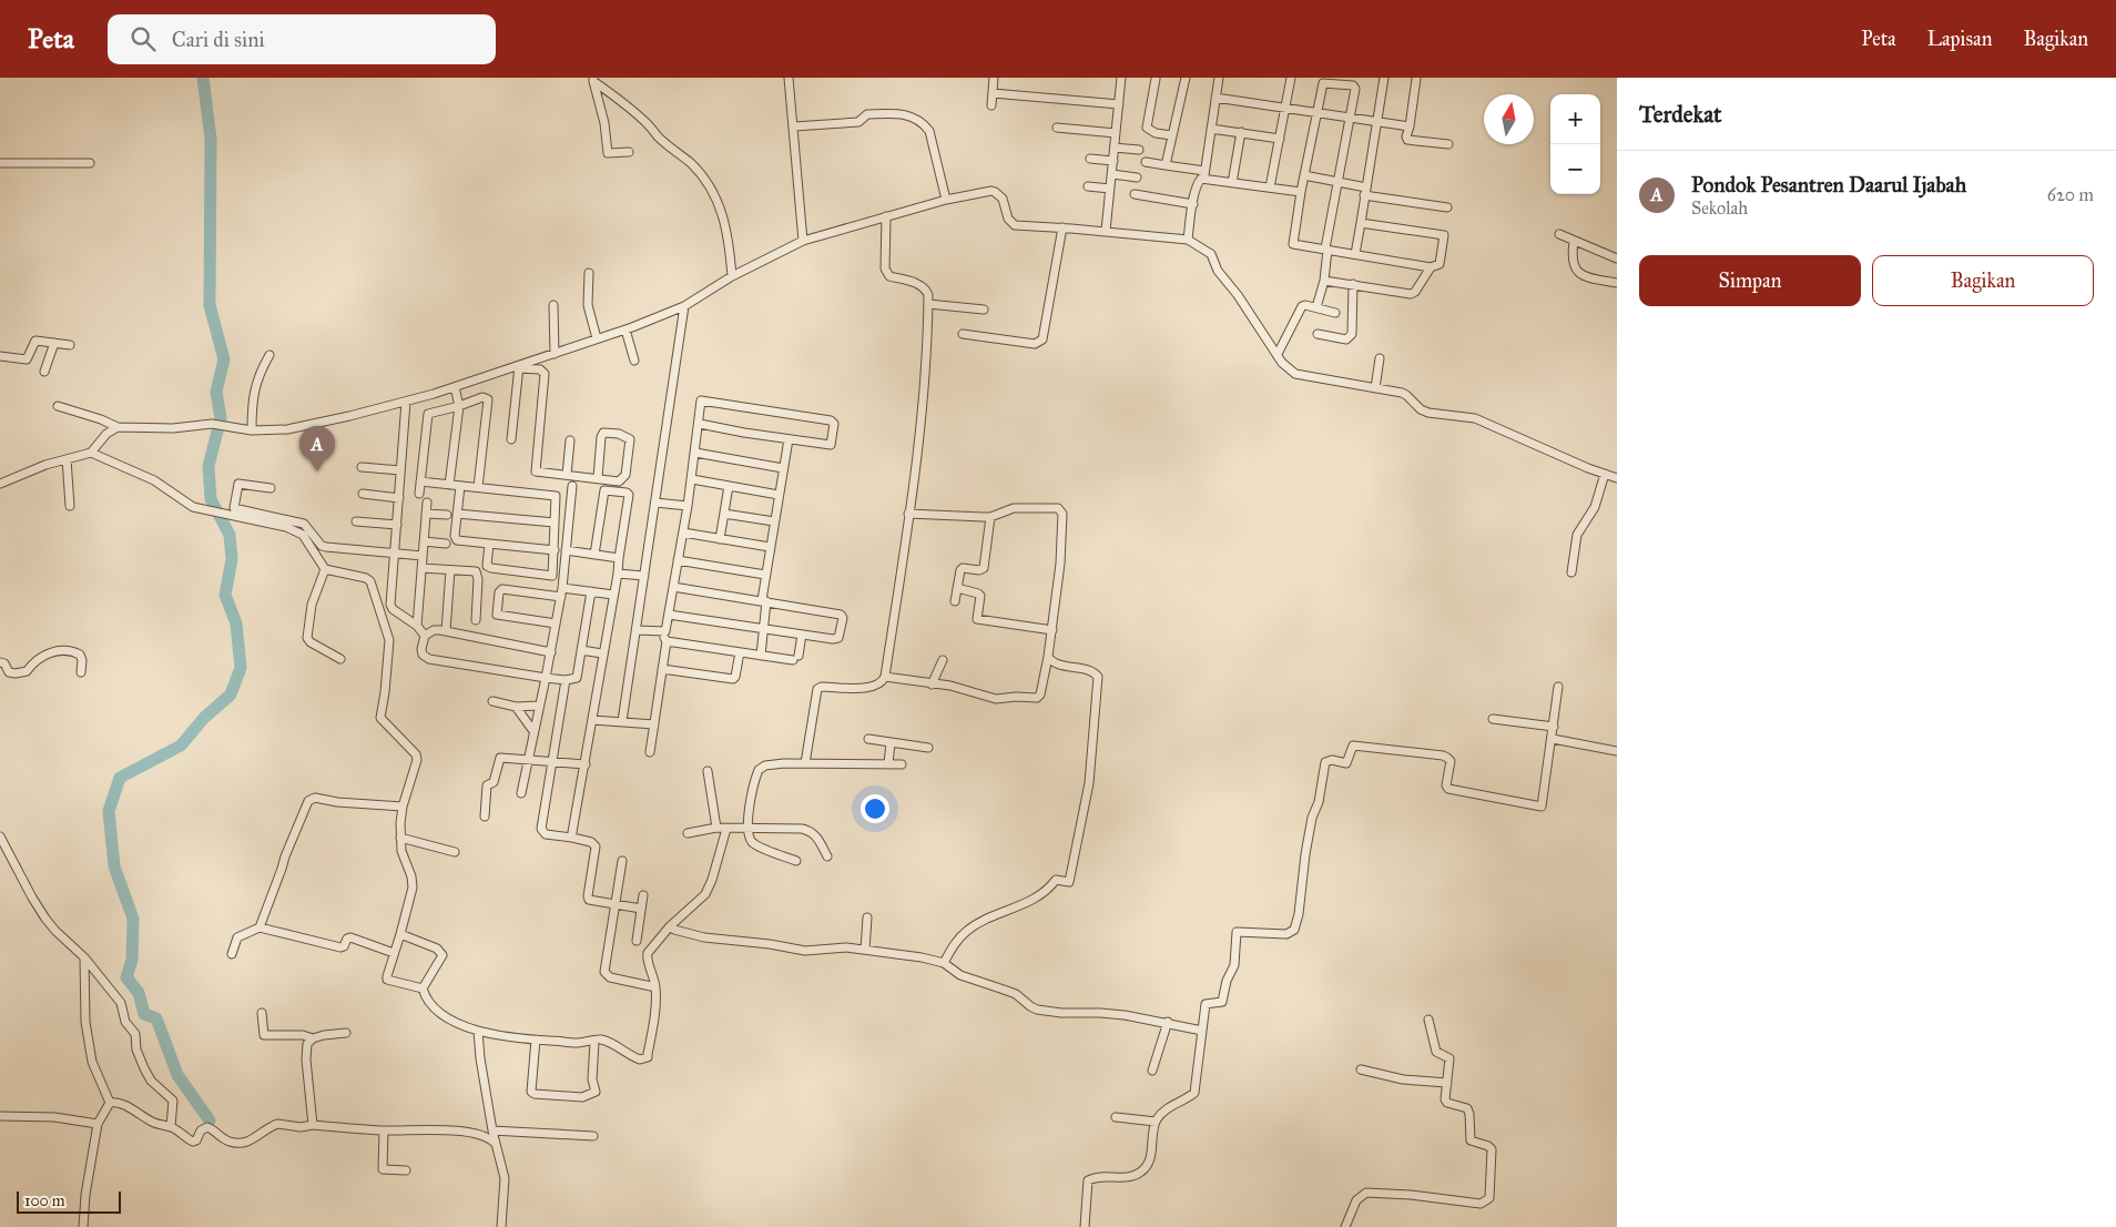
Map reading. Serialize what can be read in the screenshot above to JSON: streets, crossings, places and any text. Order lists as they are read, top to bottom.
{
  "scale_bar": "100 m",
  "north": "top",
  "page": {
    "header": "Peta",
    "search": "Cari di sini",
    "nav": ["Peta", "Lapisan", "Bagikan"],
    "heading": "Terdekat",
    "map_buttons": ["+", "−"],
    "list": [
      {
        "mark": "A",
        "name": "Pondok Pesantren Daarul Ijabah",
        "note": "Sekolah",
        "value": "620 m"
      }
    ],
    "buttons": ["Simpan", "Bagikan"],
    "pins": "A",
    "scale": "100 m"
  }
}
